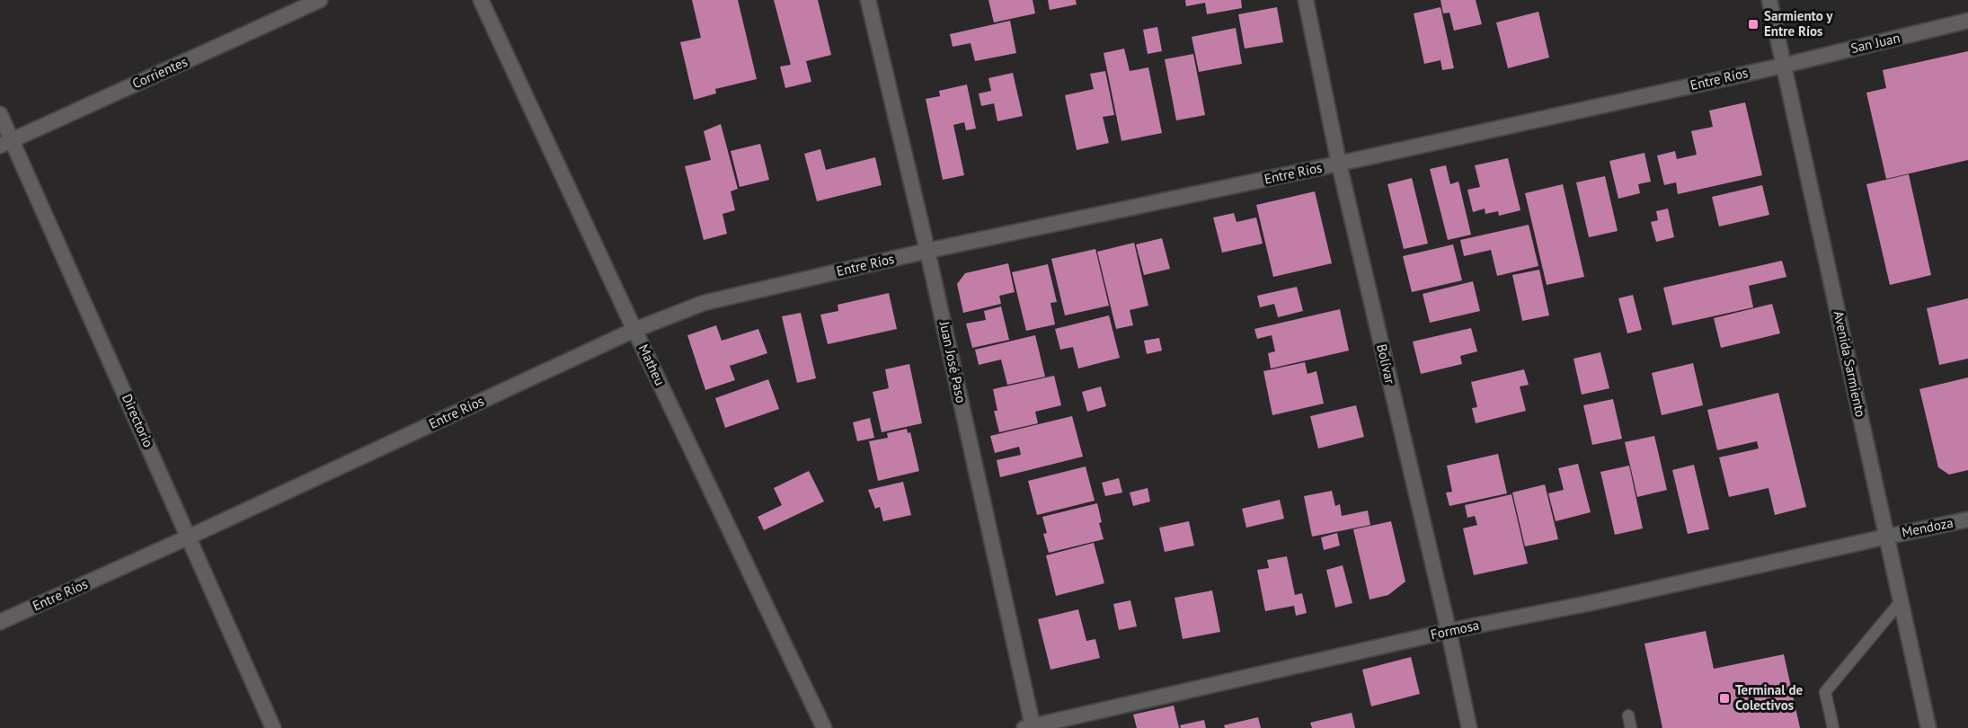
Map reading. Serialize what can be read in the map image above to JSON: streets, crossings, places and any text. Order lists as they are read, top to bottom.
{
  "streets": {
    "street": [
      "San Juan",
      "Corrientes",
      "Entre Ríos",
      "Juan José Paso",
      "Bolívar",
      "Avenida Sarmiento",
      "Matheu",
      "Directorio",
      "Mendoza",
      "Formosa"
    ]
  },
  "crossings": [
    ["San Juan", "Entre Ríos"],
    ["San Juan", "Avenida Sarmiento"],
    ["Corrientes", "Directorio"],
    ["Entre Ríos", "Juan José Paso"],
    ["Entre Ríos", "Bolívar"],
    ["Entre Ríos", "Avenida Sarmiento"],
    ["Entre Ríos", "Matheu"],
    ["Entre Ríos", "Directorio"],
    ["Juan José Paso", "Formosa"],
    ["Bolívar", "Formosa"],
    ["Avenida Sarmiento", "Mendoza"],
    ["Avenida Sarmiento", "Formosa"],
    ["Mendoza", "Formosa"]
  ],
  "places": {
    "transit": ["Sarmiento y Entre Ríos", "Terminal de Colectivos"]
  }
}
